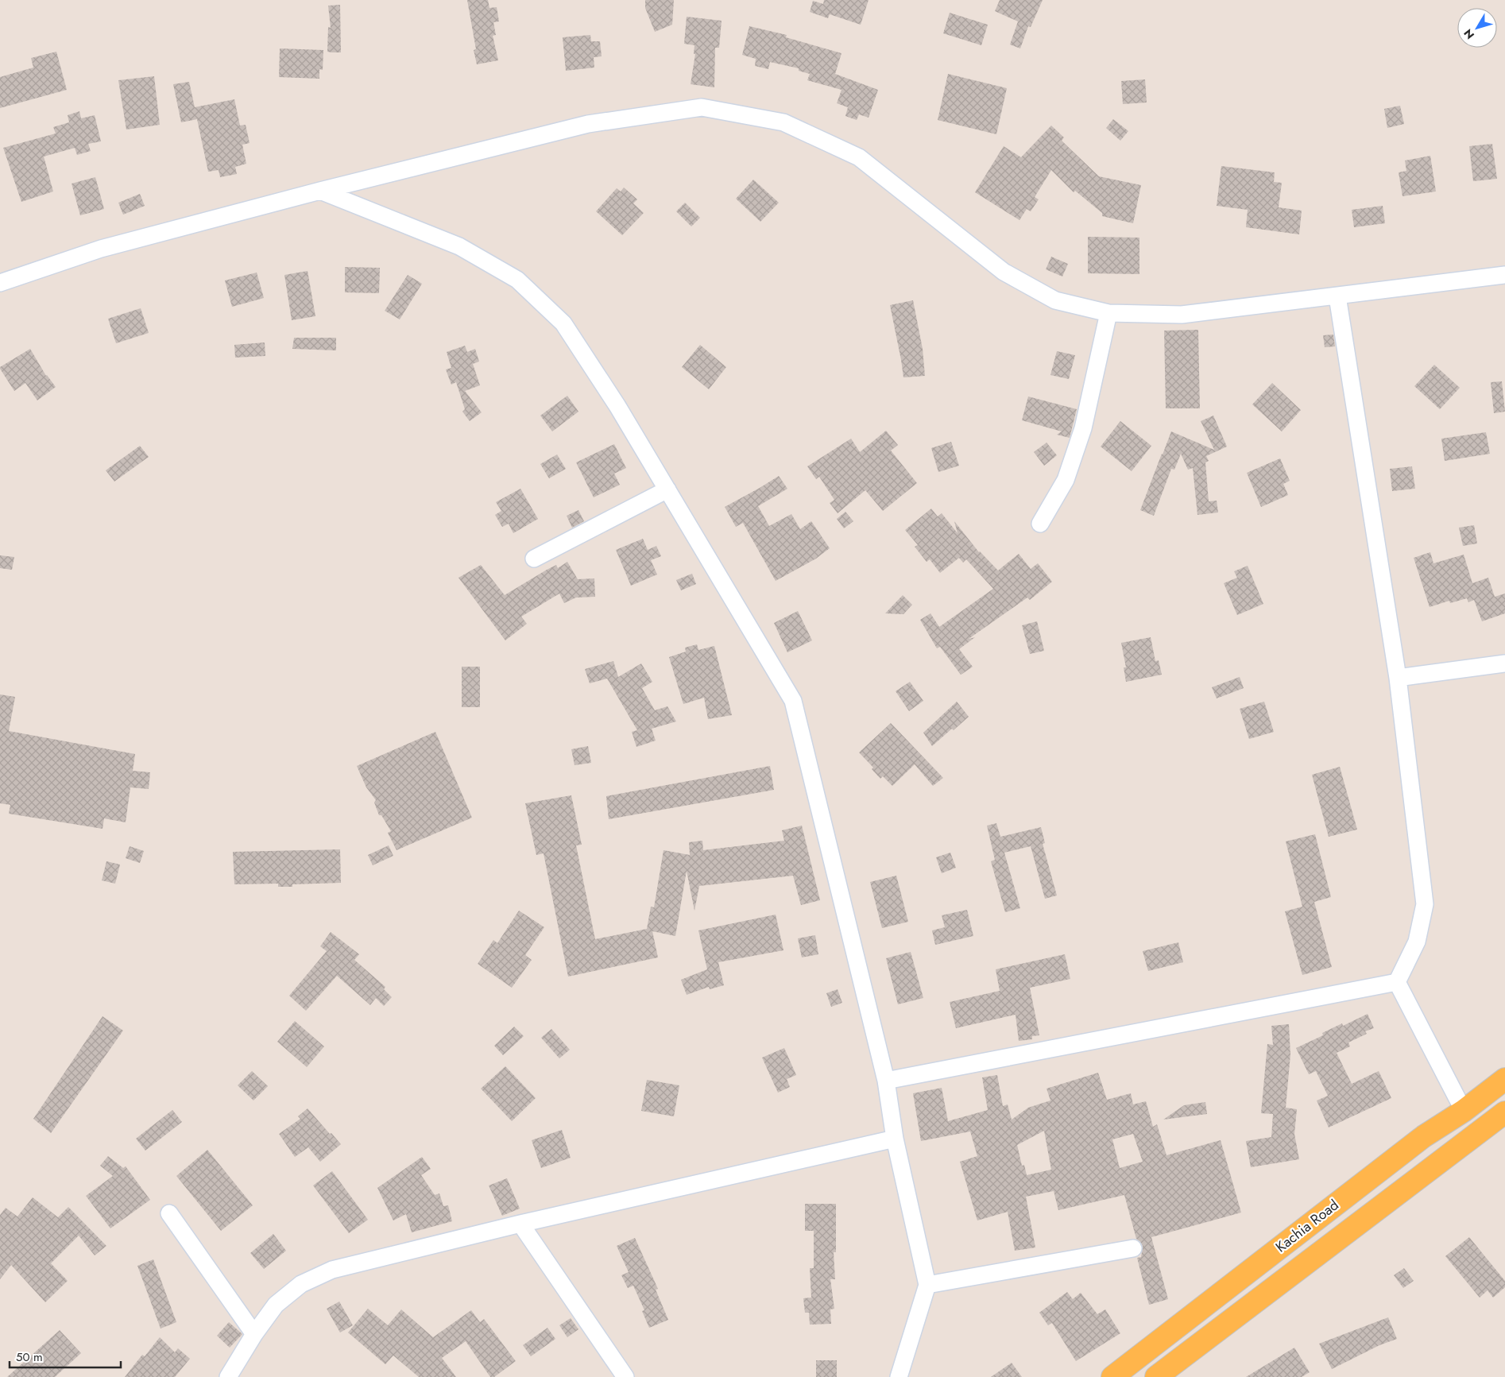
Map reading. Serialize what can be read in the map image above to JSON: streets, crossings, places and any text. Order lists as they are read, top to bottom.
{
  "streets": {
    "main road": ["Kachia Road"]
  },
  "scale_bar": "50 m",
  "north": "bottom left"
}
